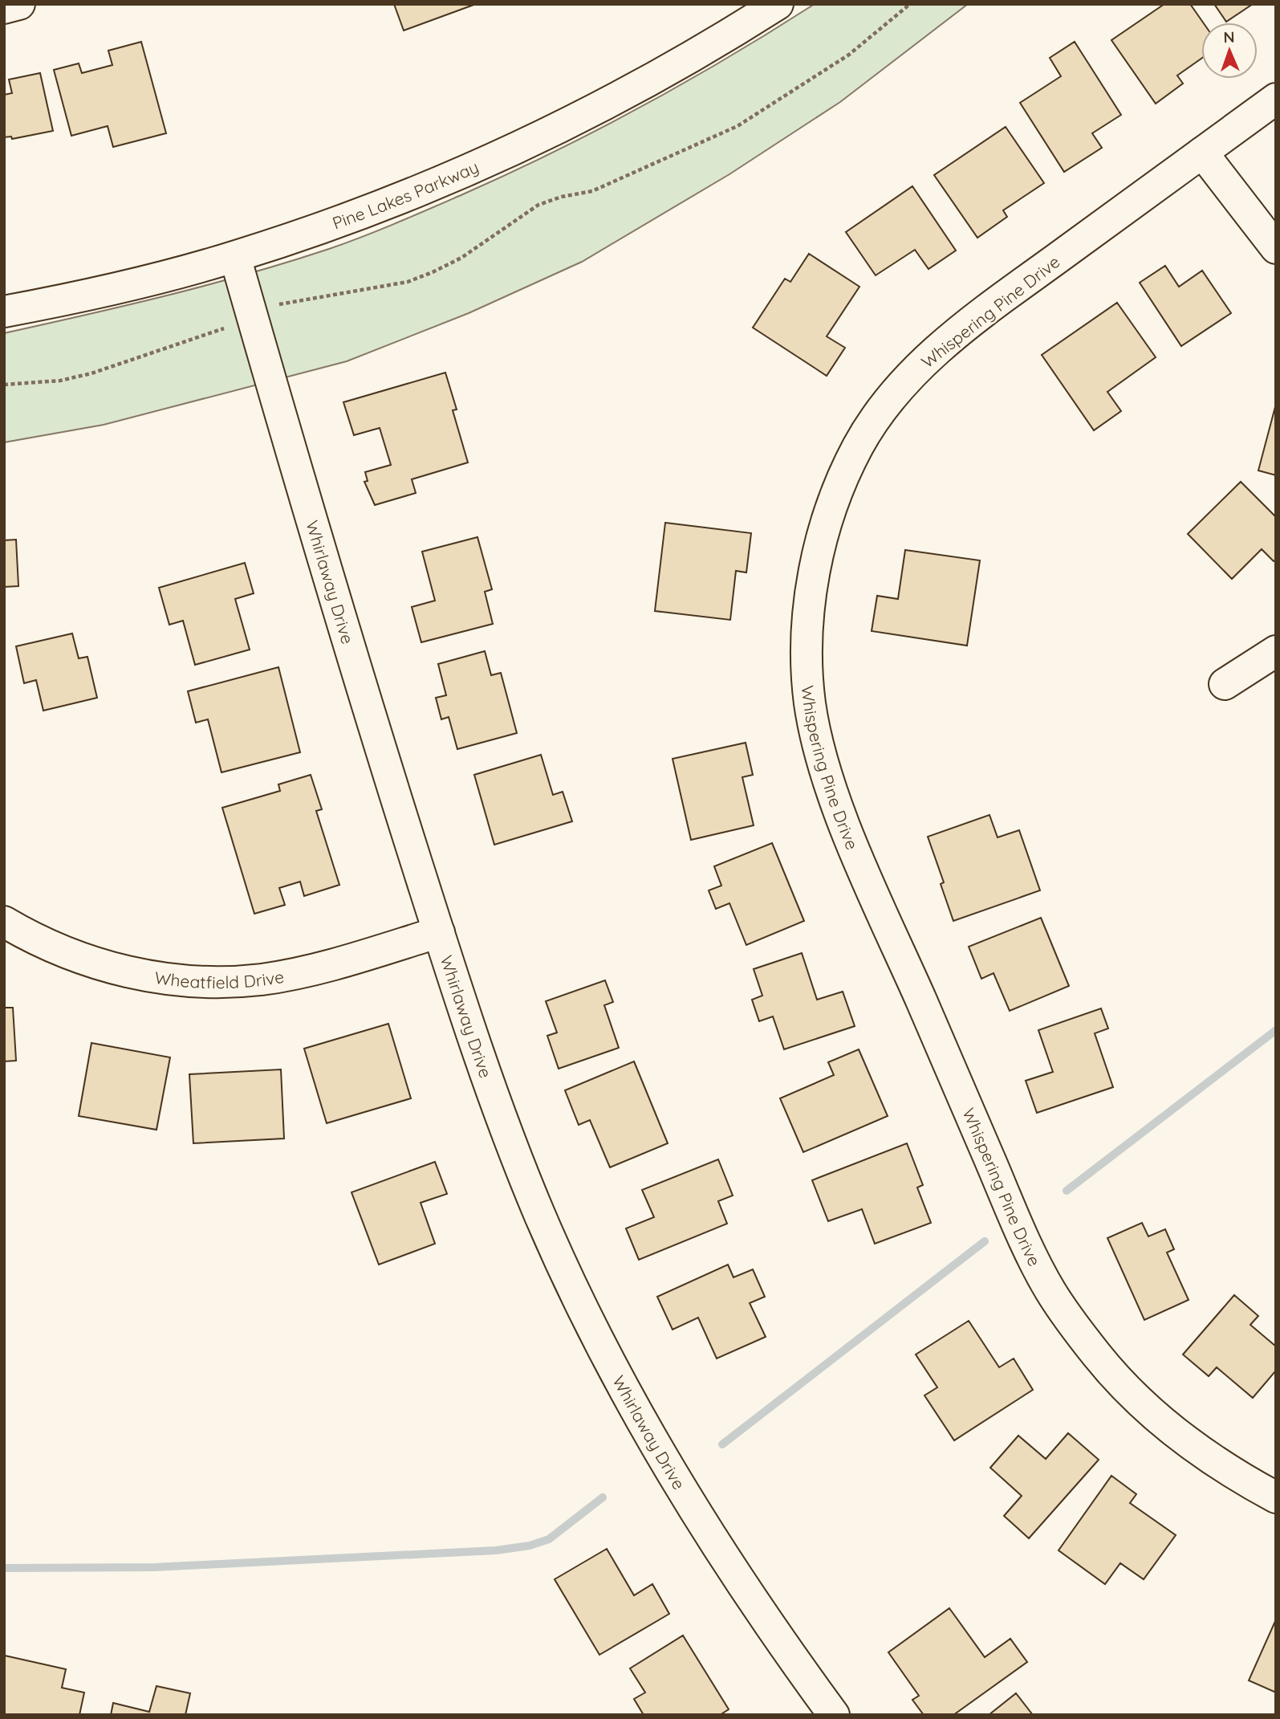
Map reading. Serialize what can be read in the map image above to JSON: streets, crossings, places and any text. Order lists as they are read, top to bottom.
{
  "streets": {
    "street": [
      "Pine Lakes Parkway",
      "Whispering Pine Drive",
      "Whirlaway Drive",
      "Wheatfield Drive"
    ]
  },
  "crossings": [
    ["Pine Lakes Parkway", "Whirlaway Drive"],
    ["Whirlaway Drive", "Wheatfield Drive"]
  ],
  "north": "top"
}
